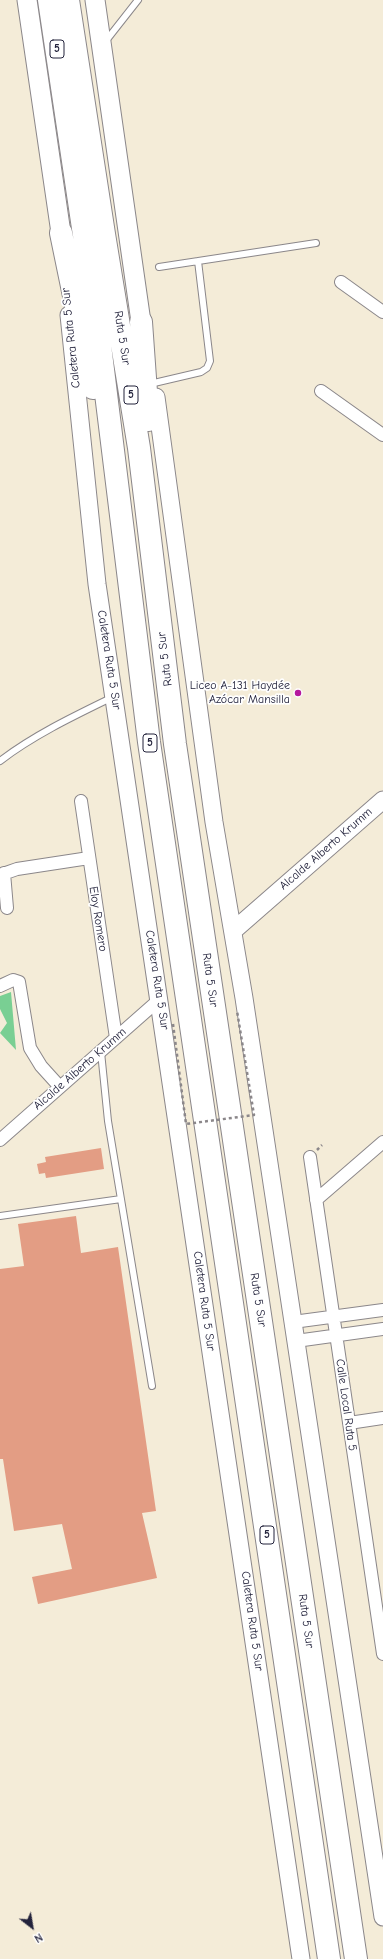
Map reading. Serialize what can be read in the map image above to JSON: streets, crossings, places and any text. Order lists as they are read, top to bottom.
{
  "streets": {
    "highway": ["5", "Ruta 5 Sur"],
    "main road": ["Caletera Ruta 5 Sur", "Alcalde Alberto Krumm"],
    "street": ["Eloy Romero", "Calle Local Ruta 5"]
  },
  "crossings": [
    ["Caletera Ruta 5 Sur", "Alcalde Alberto Krumm"],
    ["Alcalde Alberto Krumm", "Eloy Romero"]
  ],
  "places": ["Liceo A-131 Haydée Azócar Mansilla"],
  "north": "bottom right"
}
